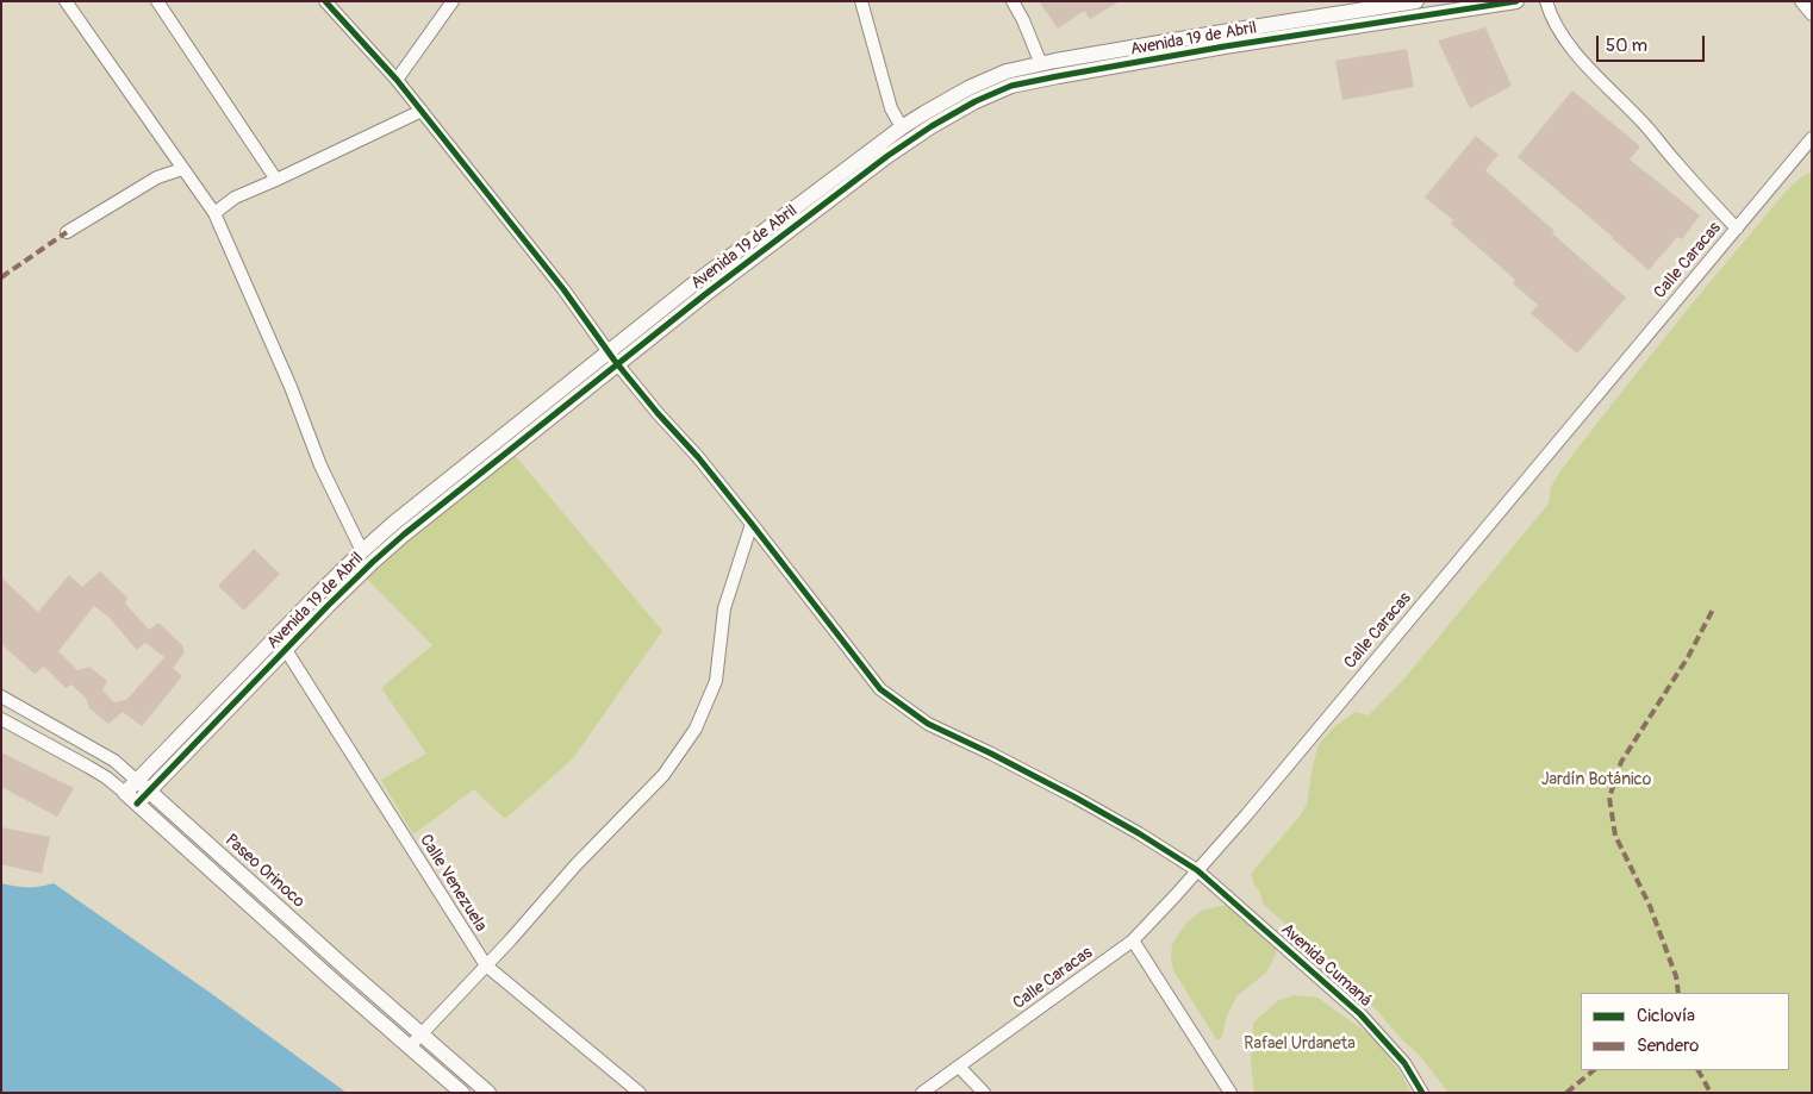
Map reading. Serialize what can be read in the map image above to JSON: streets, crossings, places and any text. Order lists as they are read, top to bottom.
{
  "streets": {
    "street": [
      "Avenida 19 de Abril",
      "Calle Caracas",
      "Paseo Orinoco",
      "Calle Venezuela",
      "Avenida Cumaná"
    ]
  },
  "crossings": [
    ["Avenida 19 de Abril", "Paseo Orinoco"],
    ["Avenida 19 de Abril", "Calle Venezuela"],
    ["Avenida 19 de Abril", "Avenida Cumaná"],
    ["Calle Caracas", "Avenida Cumaná"]
  ],
  "parks": ["Jardín Botánico", "Rafael Urdaneta"],
  "legend": ["Ciclovía", "Sendero"],
  "scale_bar": "50 m"
}
